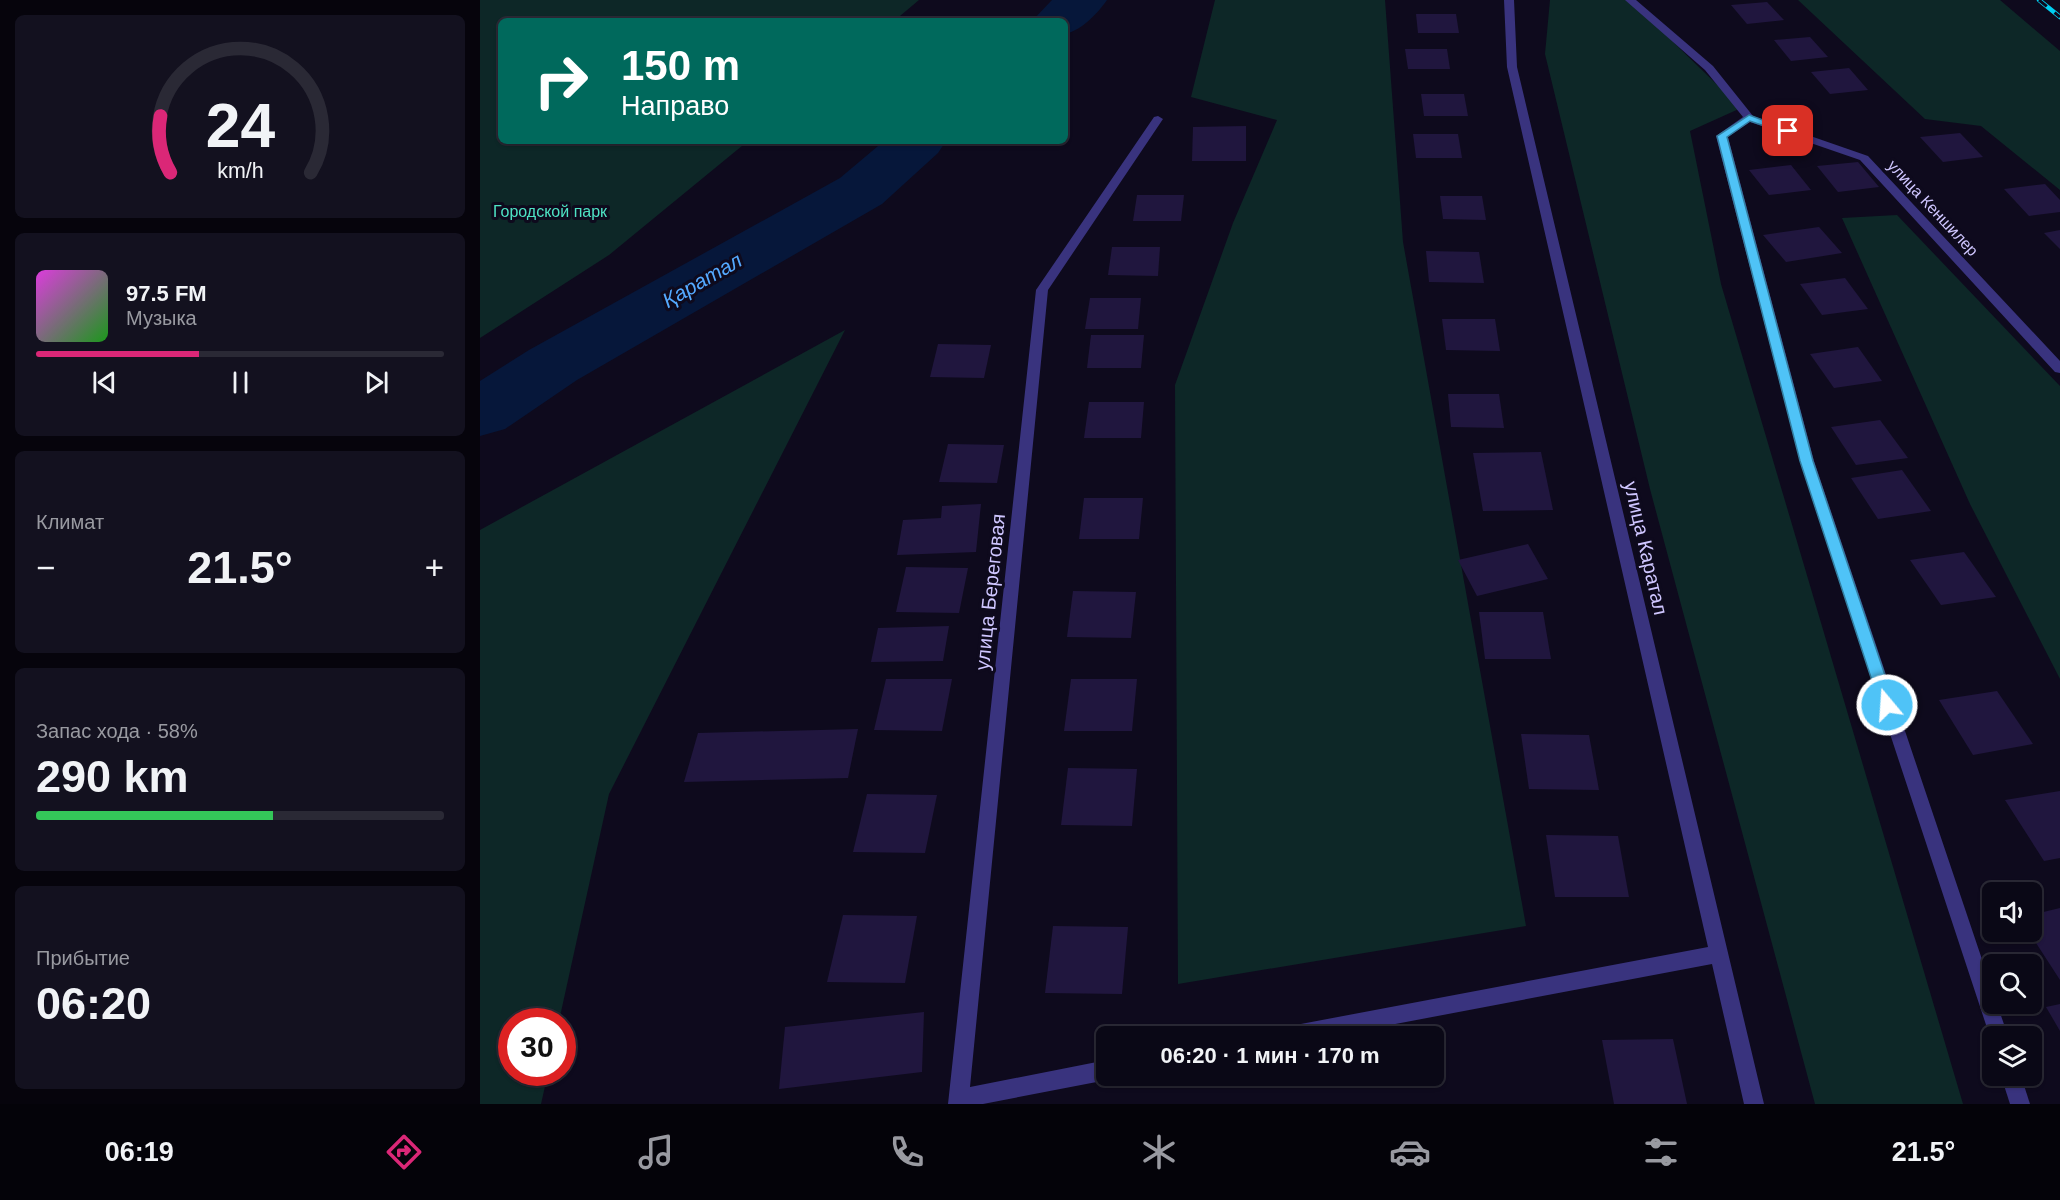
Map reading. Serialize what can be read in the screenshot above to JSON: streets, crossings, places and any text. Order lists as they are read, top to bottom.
{
  "streets": {
    "street": ["улица Кеншилер", "улица Каратал", "улица Береговая"]
  },
  "water": ["Қаратал"],
  "parks": ["Городской парк"],
  "page": {
    "turn": ["150 m", "Направо"],
    "song": ["97.5 FM", "Музыка"],
    "tile": [
      "Климат",
      ["Запас хода · 58%", "290 km"],
      ["Прибытие", "06:20"]
    ],
    "heat": ["−", "21.5°", "+"],
    "limit": "30",
    "trip": "06:20 · 1 мин · 170 m",
    "tabs": ["06:19", "21.5°"],
    "gauge": ["24", "km/h"]
  }
}
